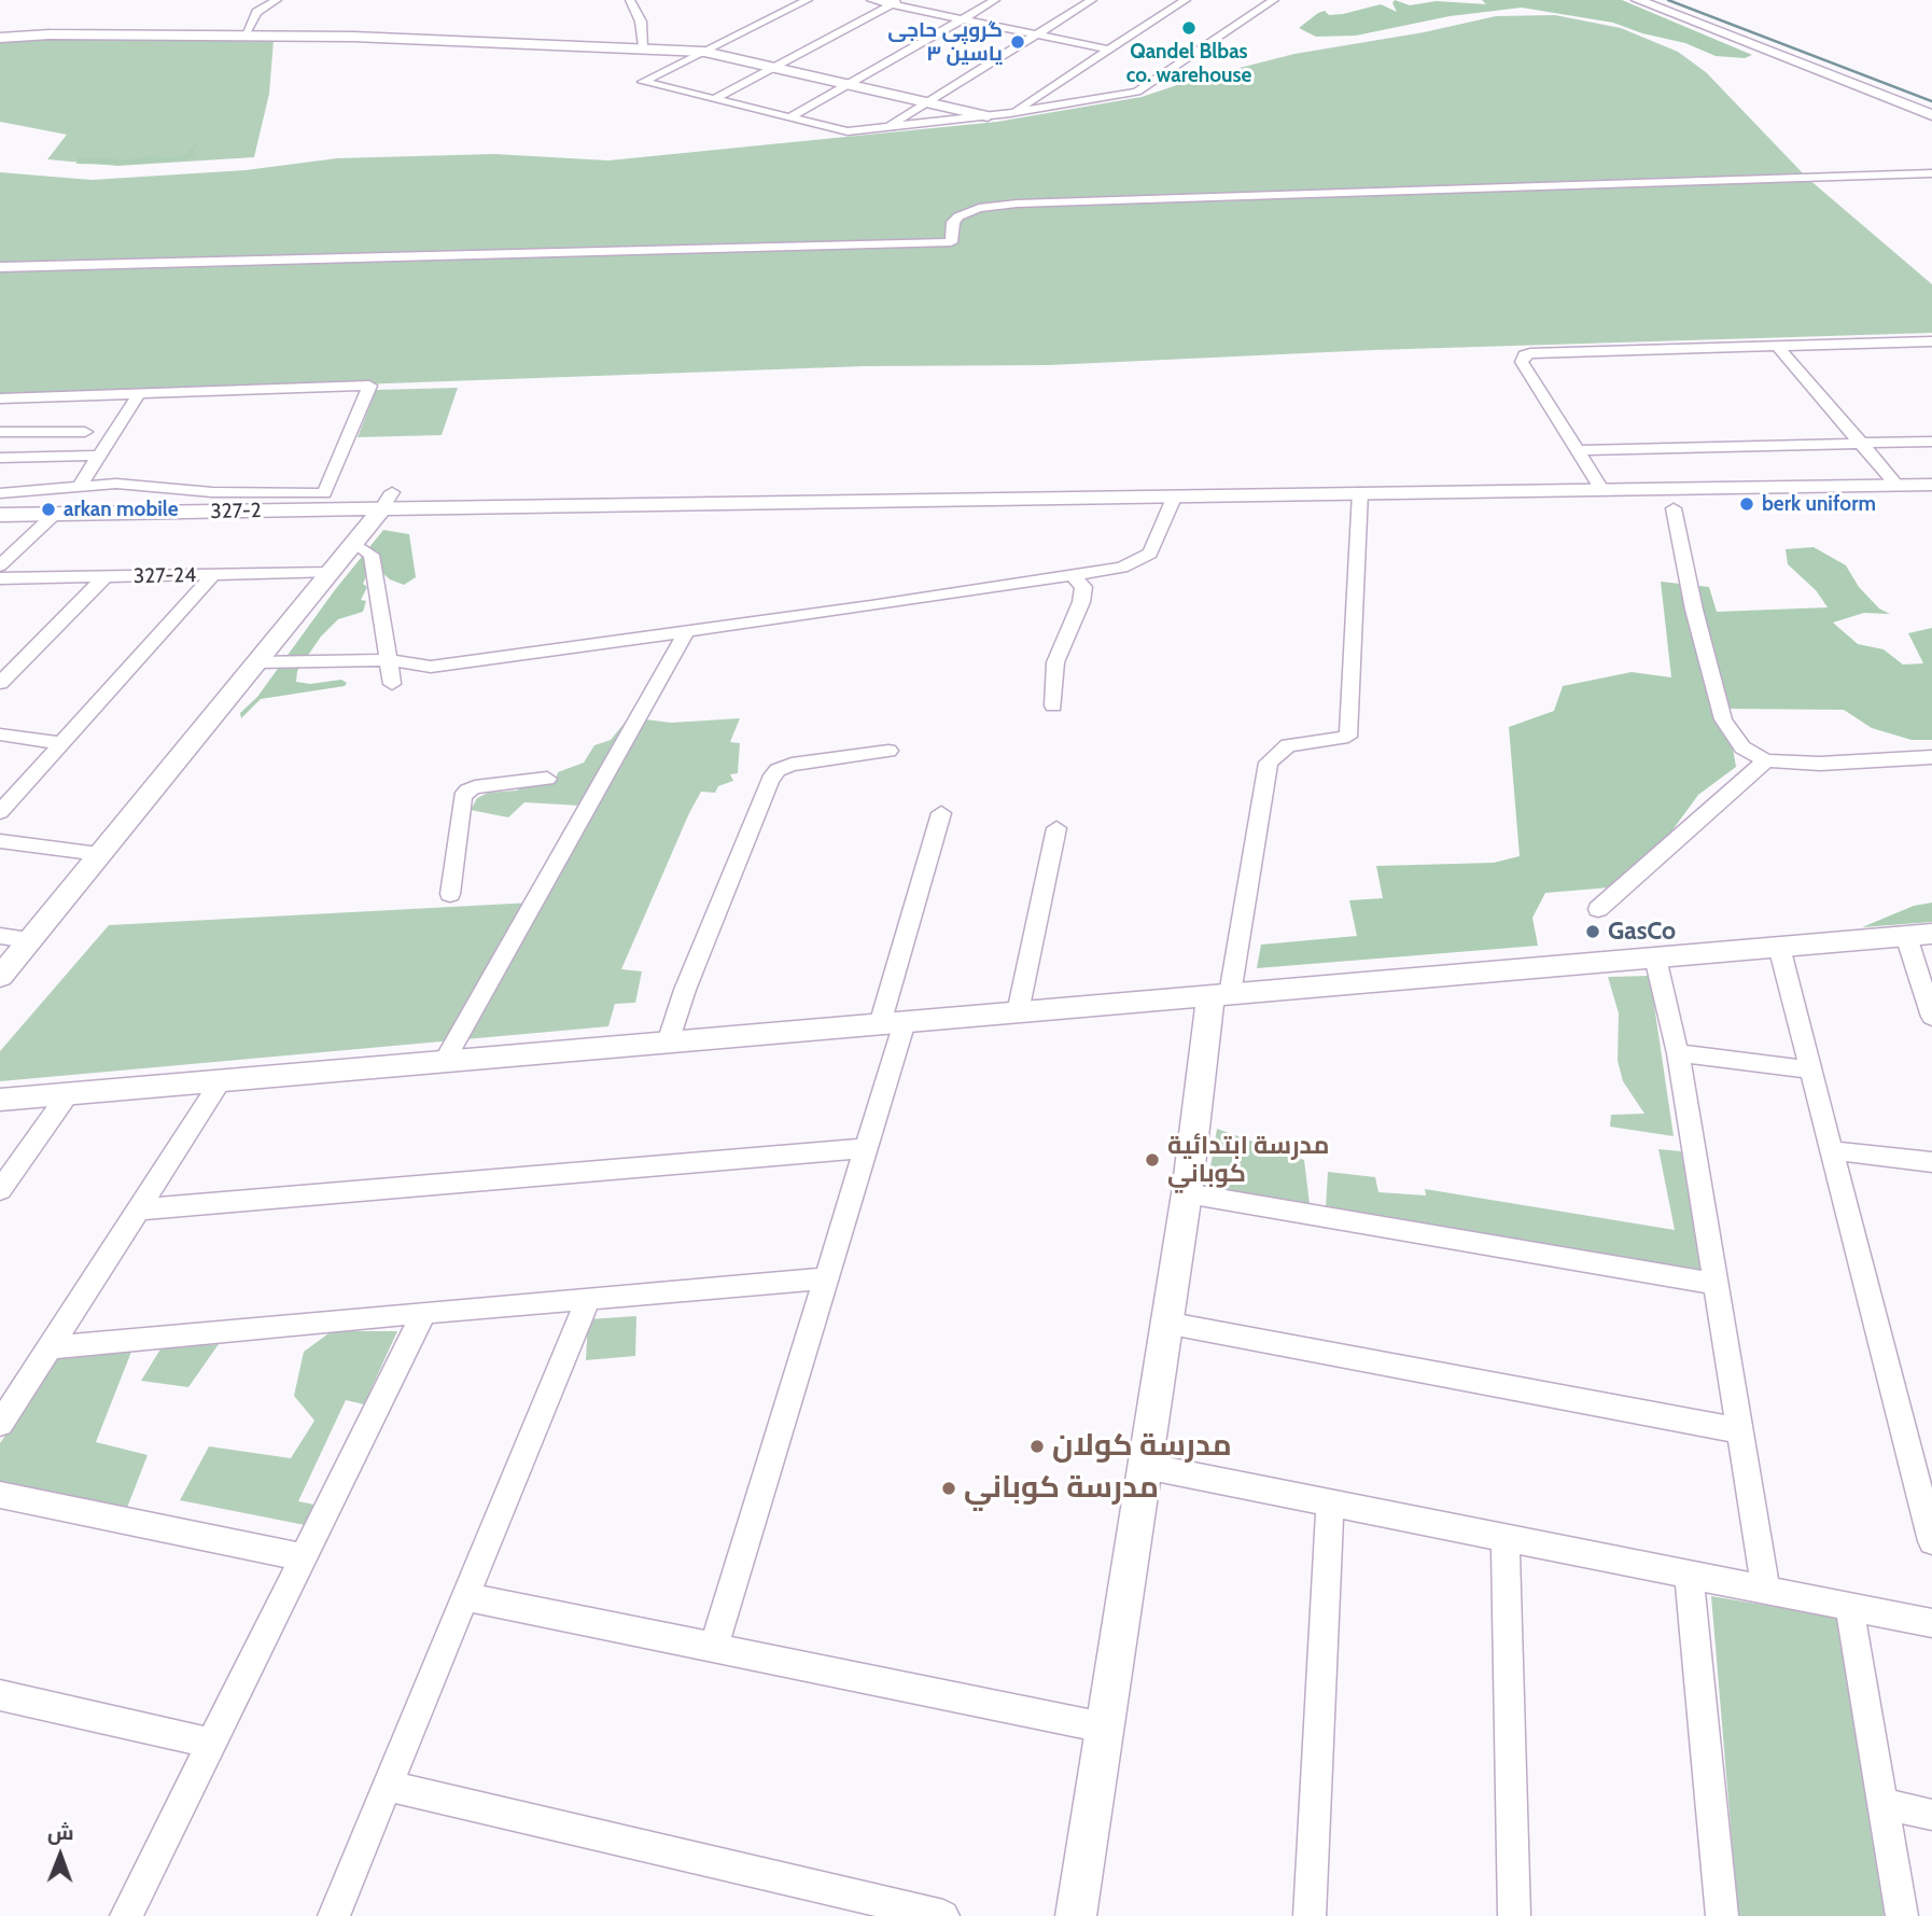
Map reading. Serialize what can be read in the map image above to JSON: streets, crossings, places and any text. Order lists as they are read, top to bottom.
{
  "streets": {
    "street": ["327-2", "327-24"]
  },
  "places": [
    "Qandel Blbas co. warehouse",
    "گروپی حاجی یاسین ٣",
    "berk uniform",
    "arkan mobile",
    "GasCo",
    "مدرسة ابتدائية كوباني",
    "مدرسة كولان",
    "مدرسة كوباني"
  ],
  "north": "top"
}
